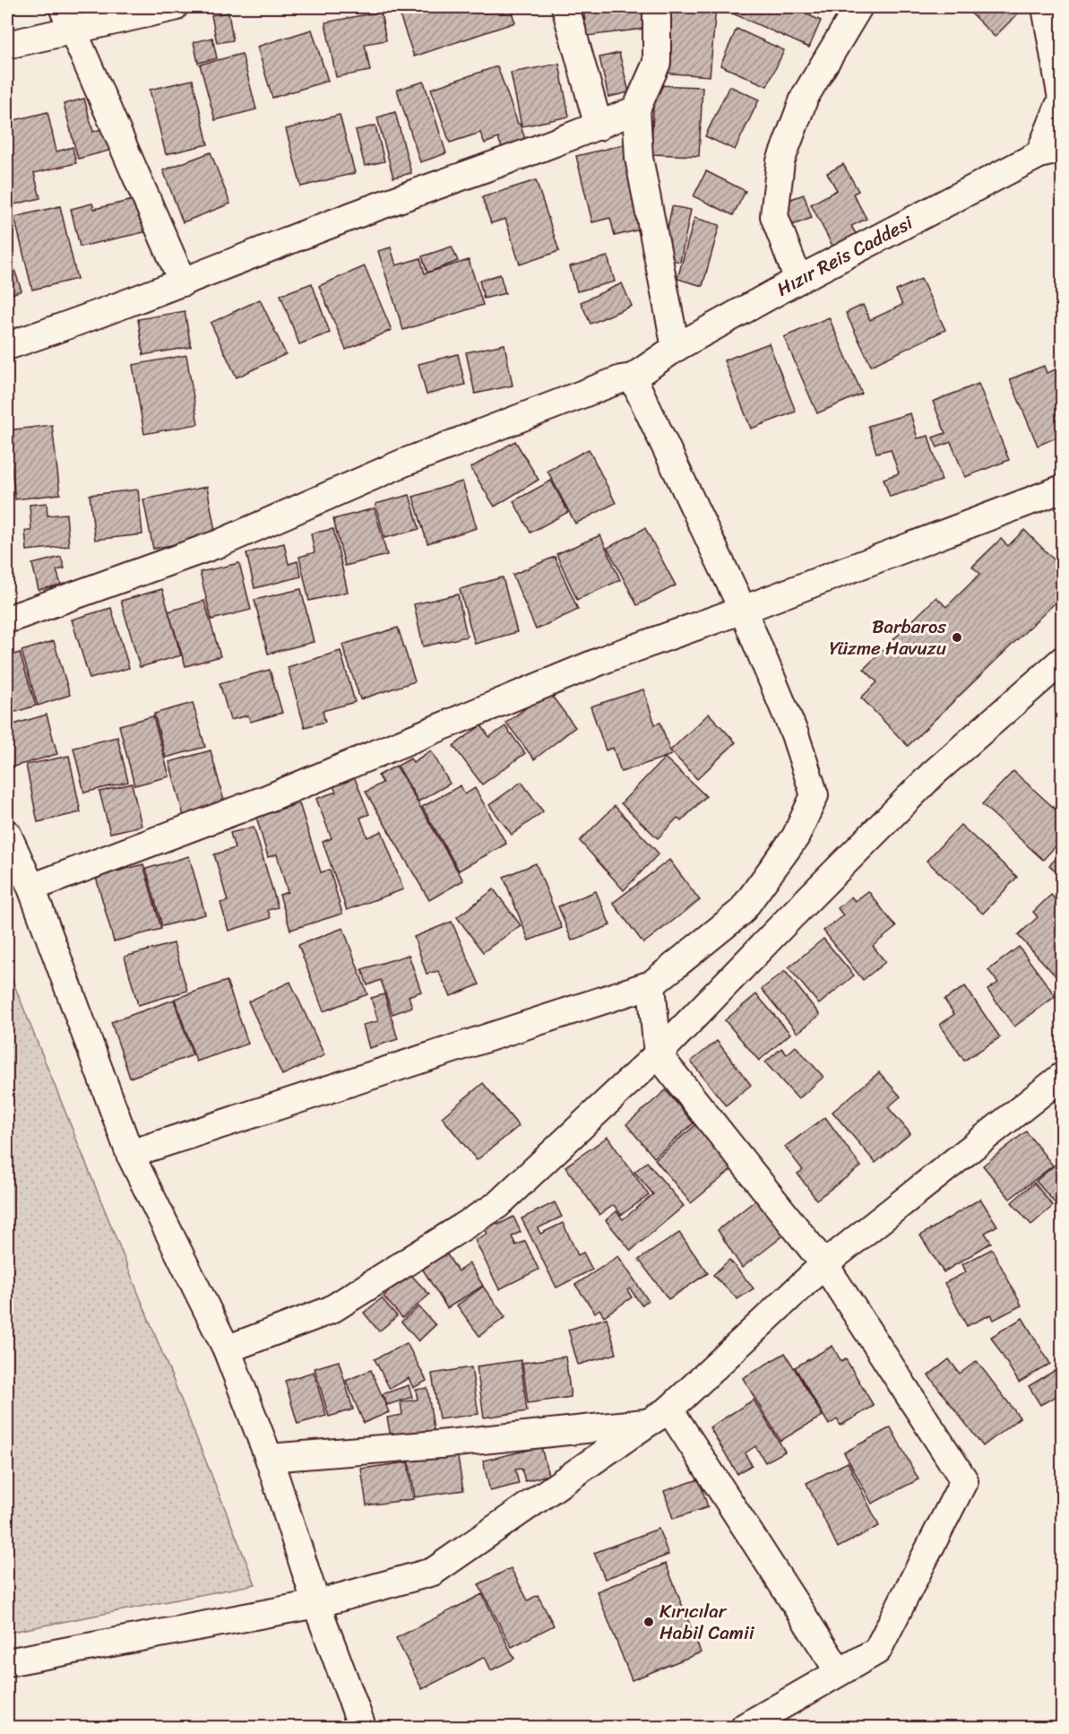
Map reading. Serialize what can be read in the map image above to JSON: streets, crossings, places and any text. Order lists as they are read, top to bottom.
{
  "streets": {
    "street": ["Hızır Reis Caddesi"]
  },
  "places": ["Barbaros Yüzme Havuzu", "Kırıcılar Habil Camii"]
}
